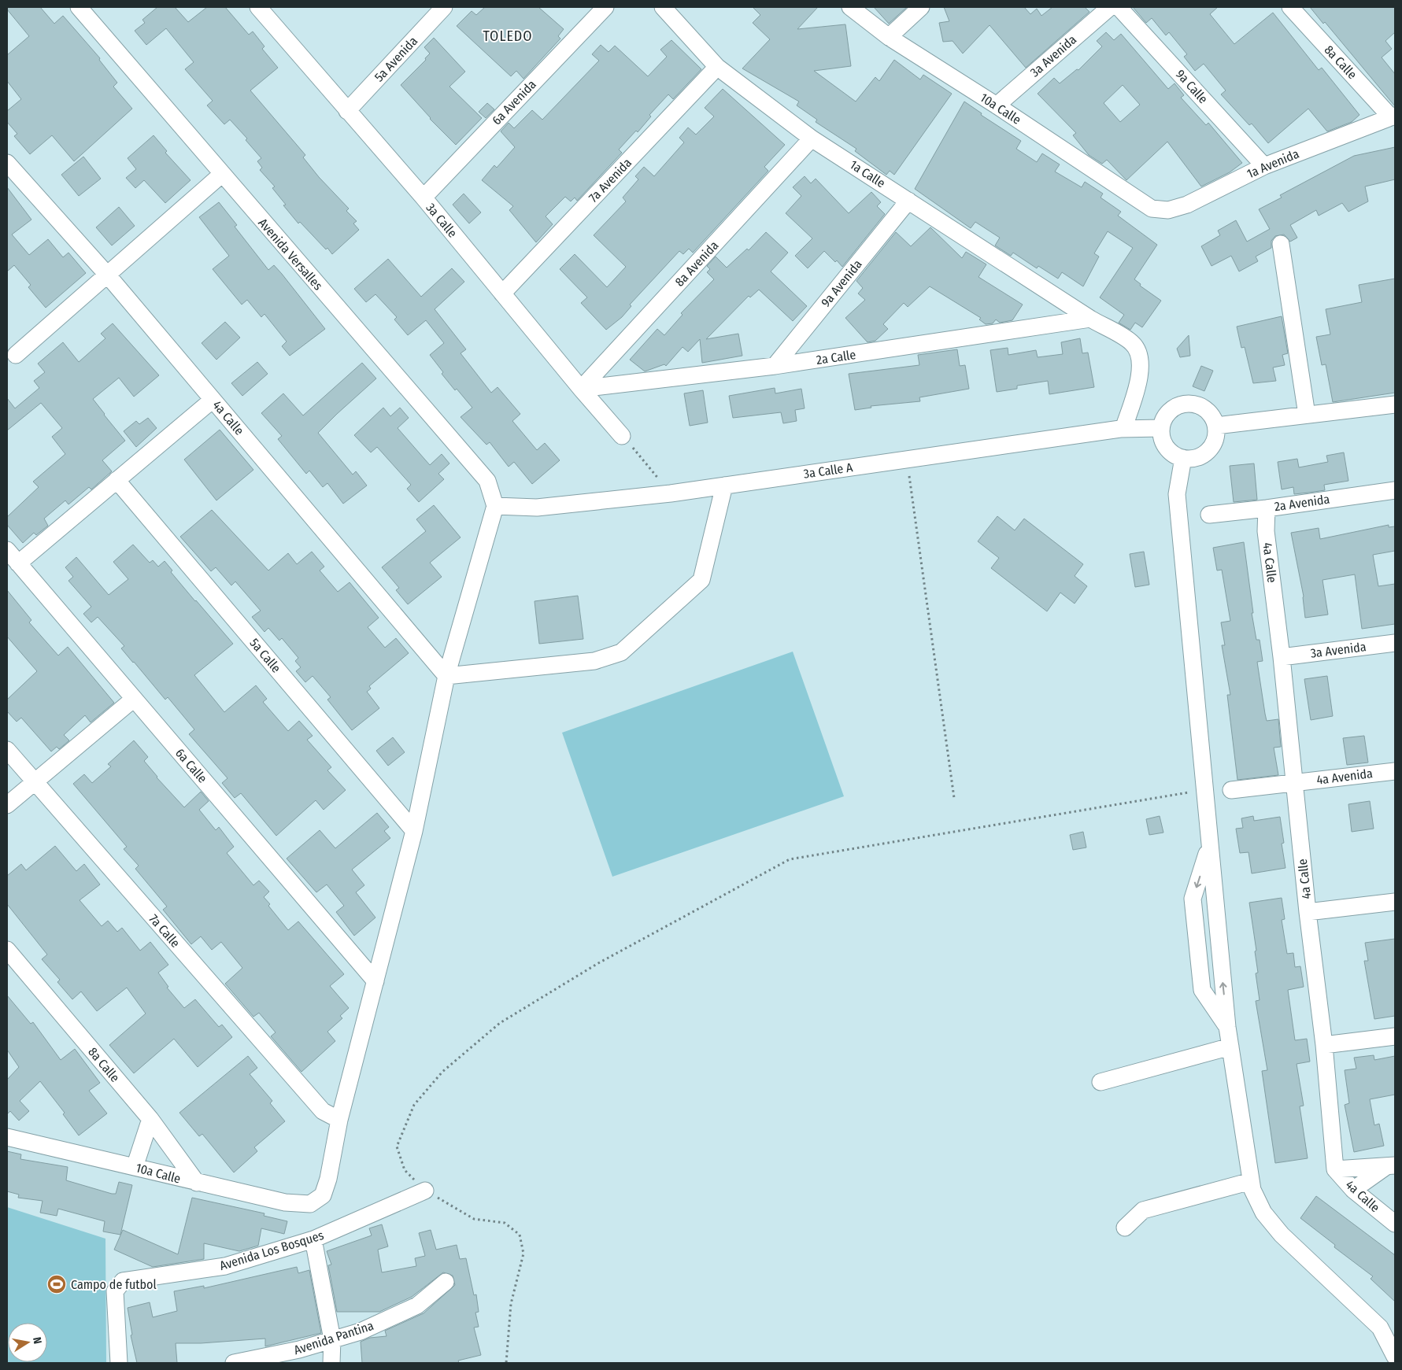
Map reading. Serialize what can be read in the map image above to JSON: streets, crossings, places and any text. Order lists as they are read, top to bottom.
{
  "streets": {
    "street": [
      "3a Avenida",
      "5a Avenida",
      "8a Calle",
      "9a Calle",
      "6a Avenida",
      "10a Calle",
      "1a Avenida",
      "1a Calle",
      "7a Avenida",
      "3a Calle",
      "Avenida Versalles",
      "8a Avenida",
      "9a Avenida",
      "2a Calle",
      "4a Calle",
      "3a Calle A",
      "2a Avenida",
      "5a Calle",
      "6a Calle",
      "4a Avenida",
      "7a Calle",
      "Avenida Los Bosques",
      "Avenida Pantina"
    ]
  },
  "crossings": [
    ["3a Avenida", "10a Calle"],
    ["3a Avenida", "4a Calle"],
    ["5a Avenida", "3a Calle"],
    ["8a Calle", "10a Calle"],
    ["8a Calle", "1a Avenida"],
    ["9a Calle", "1a Avenida"],
    ["6a Avenida", "3a Calle"],
    ["10a Calle", "1a Avenida"],
    ["10a Calle", "7a Calle"],
    ["1a Calle", "7a Avenida"],
    ["1a Calle", "8a Avenida"],
    ["1a Calle", "9a Avenida"],
    ["1a Calle", "2a Calle"],
    ["1a Calle", "3a Calle A"],
    ["7a Avenida", "3a Calle"],
    ["3a Calle", "8a Avenida"],
    ["3a Calle", "2a Calle"],
    ["Avenida Versalles", "3a Calle A"],
    ["8a Avenida", "2a Calle"],
    ["9a Avenida", "2a Calle"],
    ["4a Calle", "2a Avenida"],
    ["4a Calle", "4a Avenida"]
  ],
  "districts": ["TOLEDO"],
  "places": {
    "sports": ["Campo de futbol"]
  },
  "north": "right"
}
